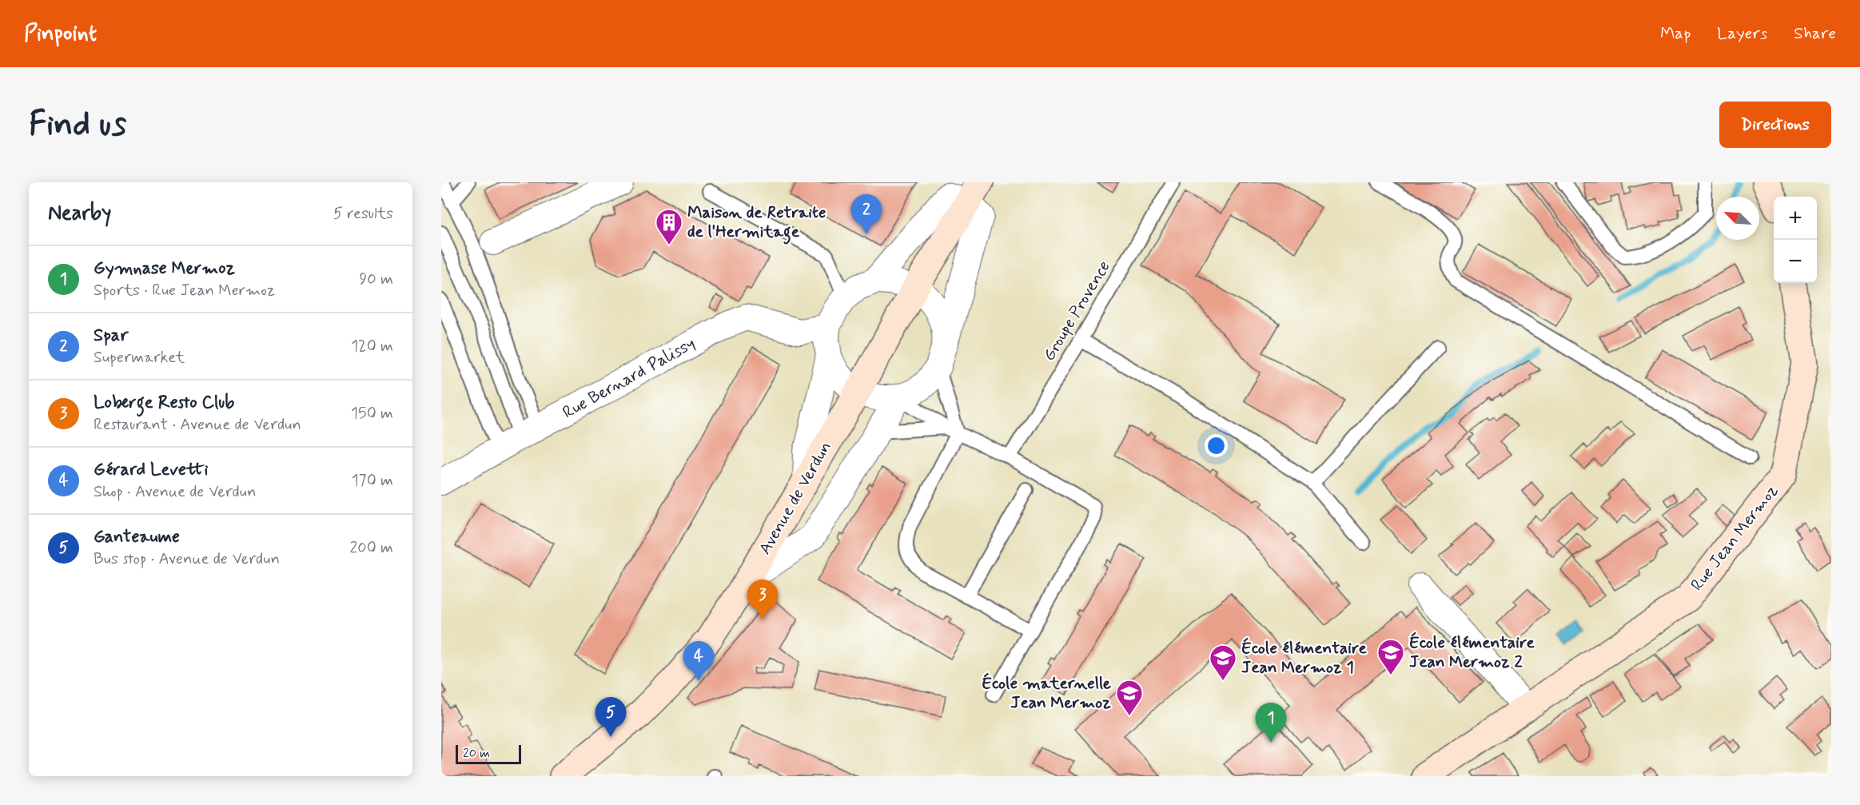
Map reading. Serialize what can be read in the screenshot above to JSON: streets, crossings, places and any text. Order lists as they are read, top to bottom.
{
  "streets": {
    "main road": ["Avenue de Verdun", "Rue Jean Mermoz"],
    "street": ["Rue Bernard Palissy"],
    "lane": ["Groupe Provence"]
  },
  "places": {
    "building": ["Maison de Retraite de l'Hermitage"],
    "school or university": ["École élémentaire Jean Mermoz 2", "École élémentaire Jean Mermoz 1", "École maternelle Jean Mermoz"]
  },
  "scale_bar": "20 m",
  "north": "top left",
  "page": {
    "header": "Pinpoint",
    "nav": ["Map", "Layers", "Share"],
    "buttons": "Directions",
    "title": "Find us",
    "heading": ["Nearby", "5 results"],
    "pins": [
      "2",
      "3",
      "4",
      "5",
      "1"
    ],
    "map_buttons": ["+", "−"],
    "list": [
      {
        "mark": "1",
        "name": "Gymnase Mermoz",
        "note": "Sports · Rue Jean Mermoz",
        "value": "90 m"
      },
      {
        "mark": "2",
        "name": "Spar",
        "note": "Supermarket",
        "value": "120 m"
      },
      {
        "mark": "3",
        "name": "Loberge Resto Club",
        "note": "Restaurant · Avenue de Verdun",
        "value": "150 m"
      },
      {
        "mark": "4",
        "name": "Gérard Levetti",
        "note": "Shop · Avenue de Verdun",
        "value": "170 m"
      },
      {
        "mark": "5",
        "name": "Ganteaume",
        "note": "Bus stop · Avenue de Verdun",
        "value": "200 m"
      }
    ],
    "scale": "20 m"
  }
}
